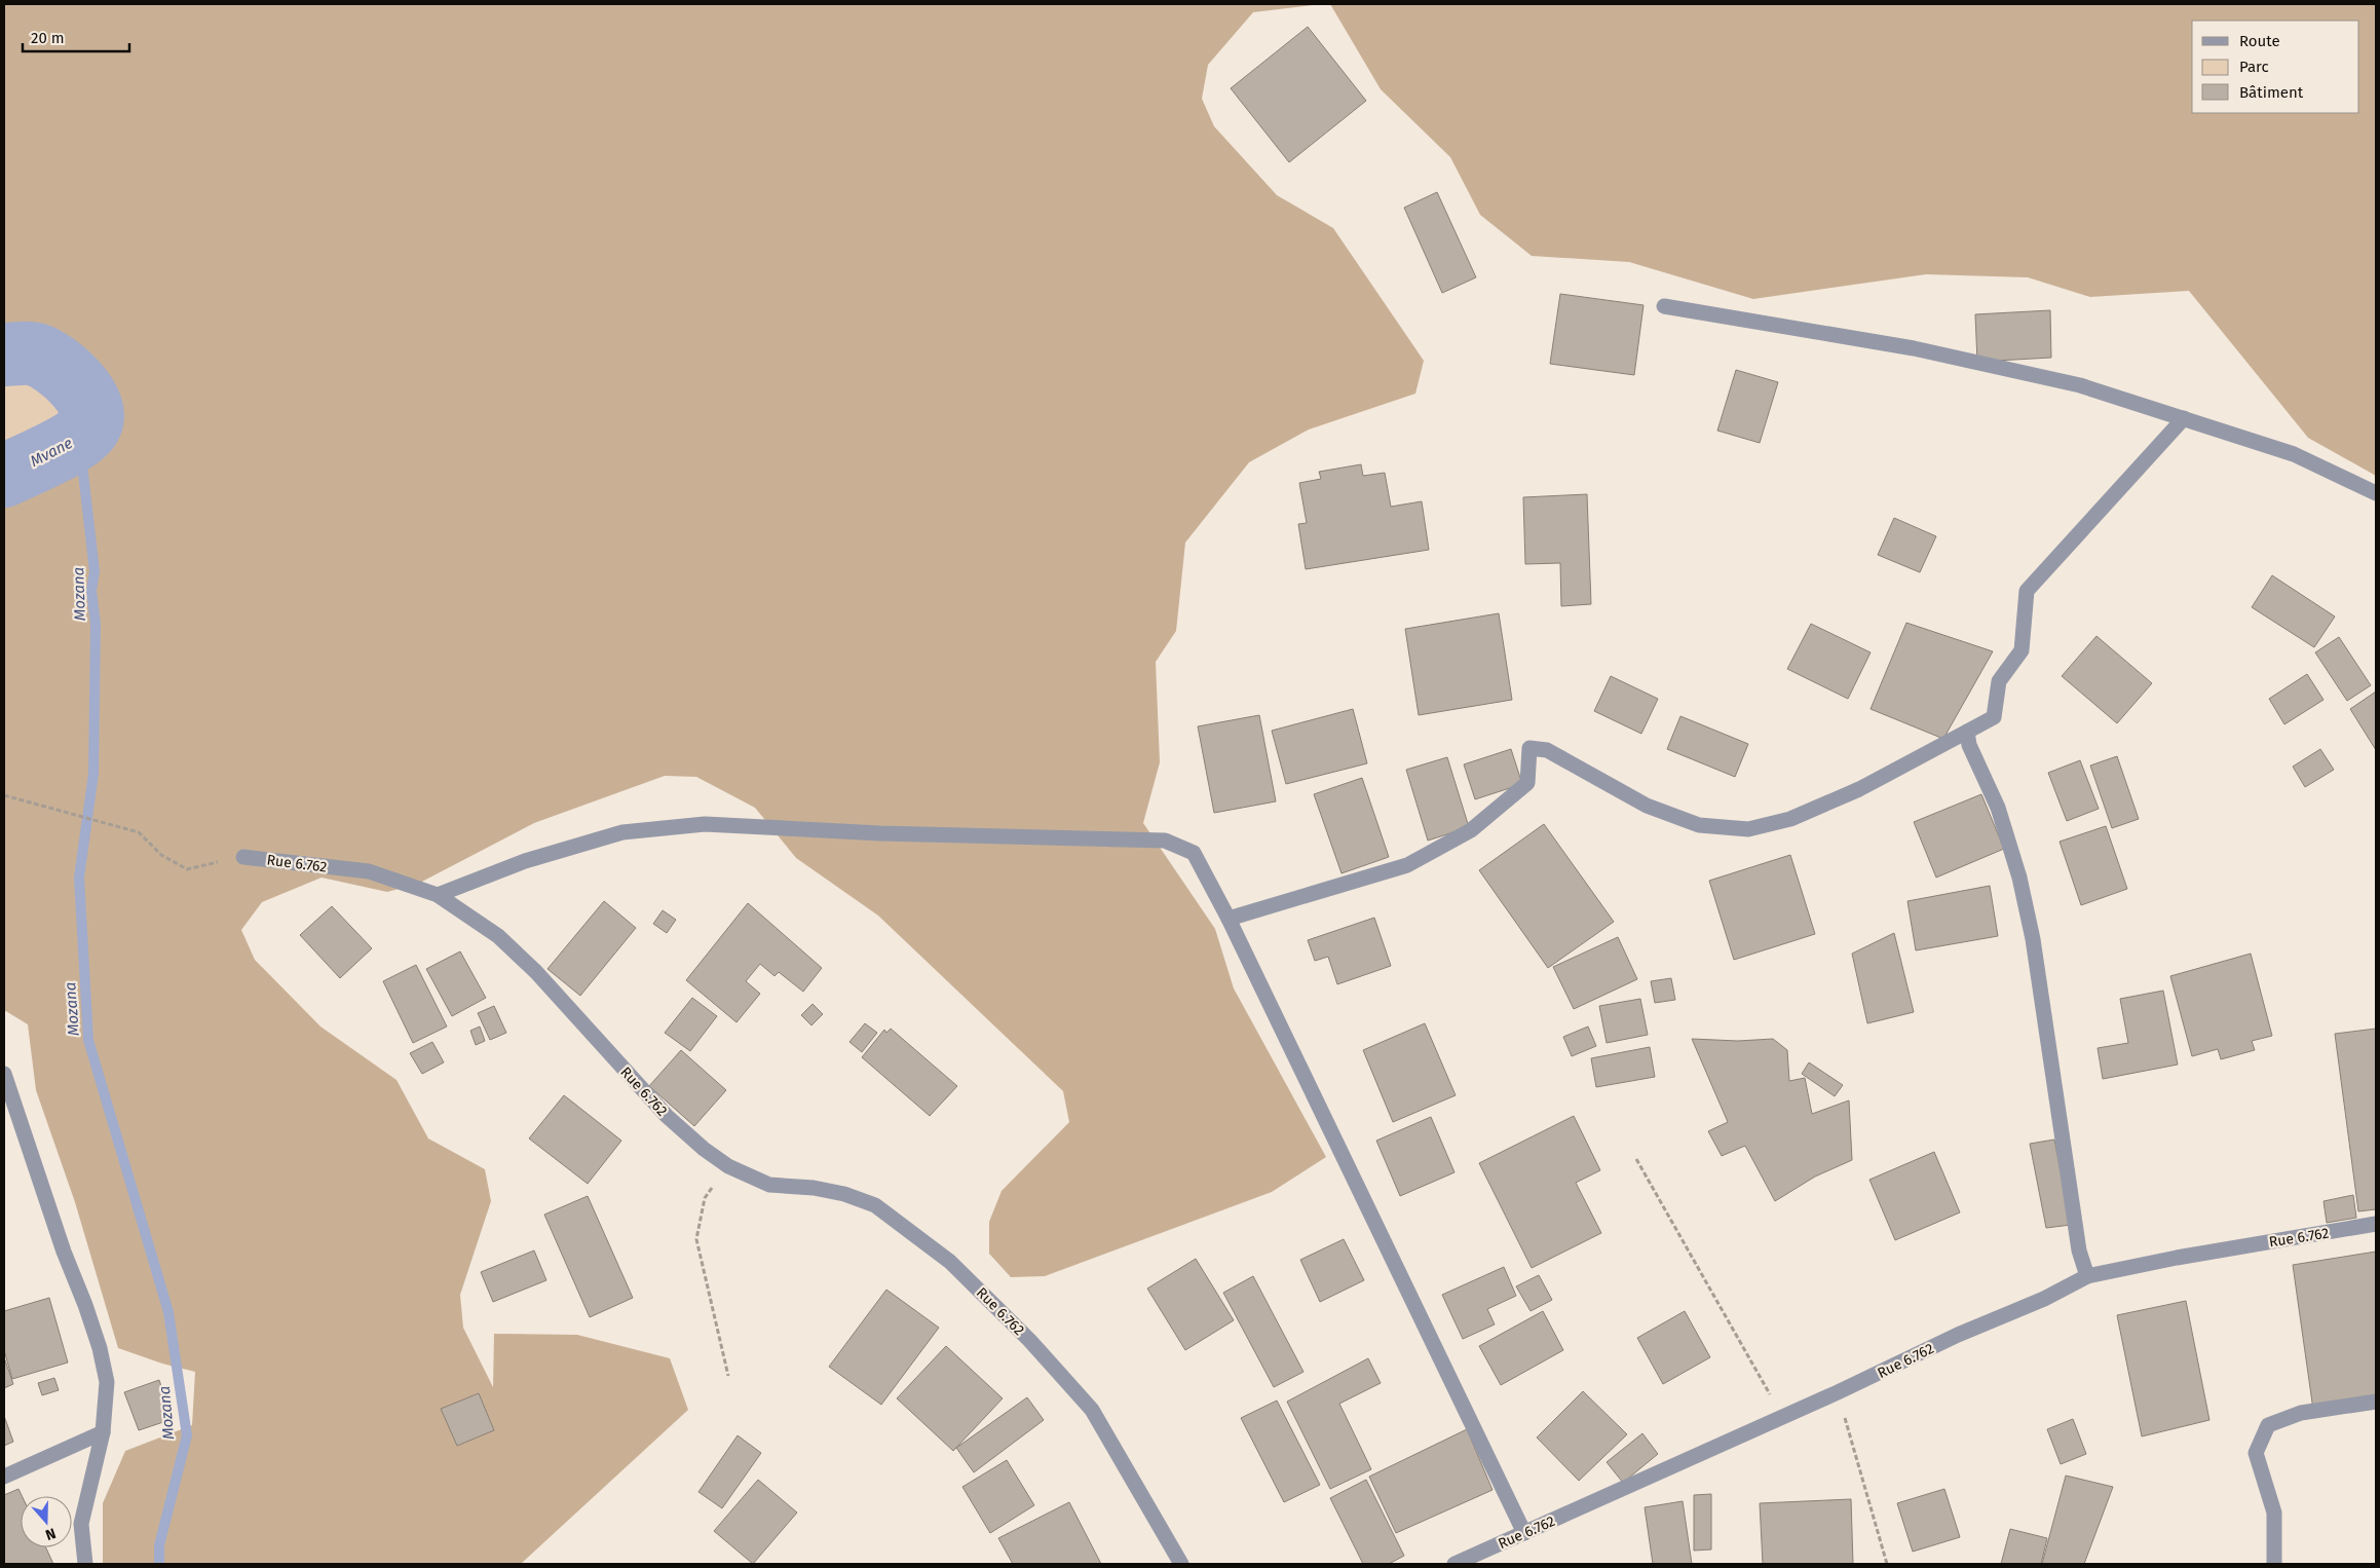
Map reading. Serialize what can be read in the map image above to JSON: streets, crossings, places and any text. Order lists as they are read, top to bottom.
{
  "streets": {
    "street": ["Rue 6.762"]
  },
  "water": ["Mvane", "Mozana"],
  "legend": ["Route", "Parc", "Bâtiment"],
  "scale_bar": "20 m",
  "north": "bottom"
}
